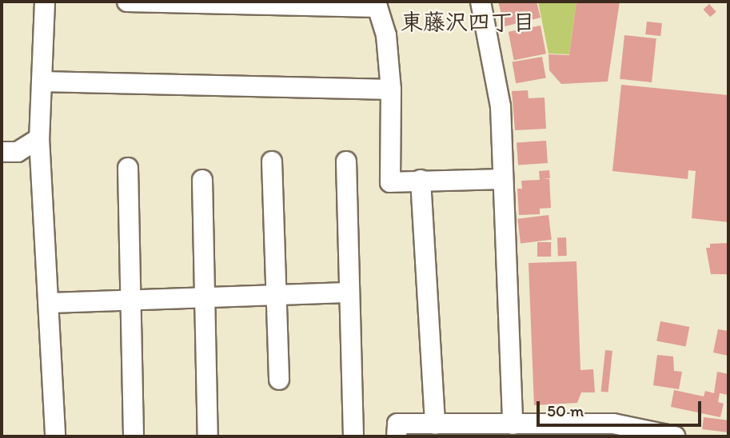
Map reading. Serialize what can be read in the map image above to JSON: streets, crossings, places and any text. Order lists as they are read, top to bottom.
{
  "districts": ["東藤沢四丁目"],
  "scale_bar": "50 m"
}
